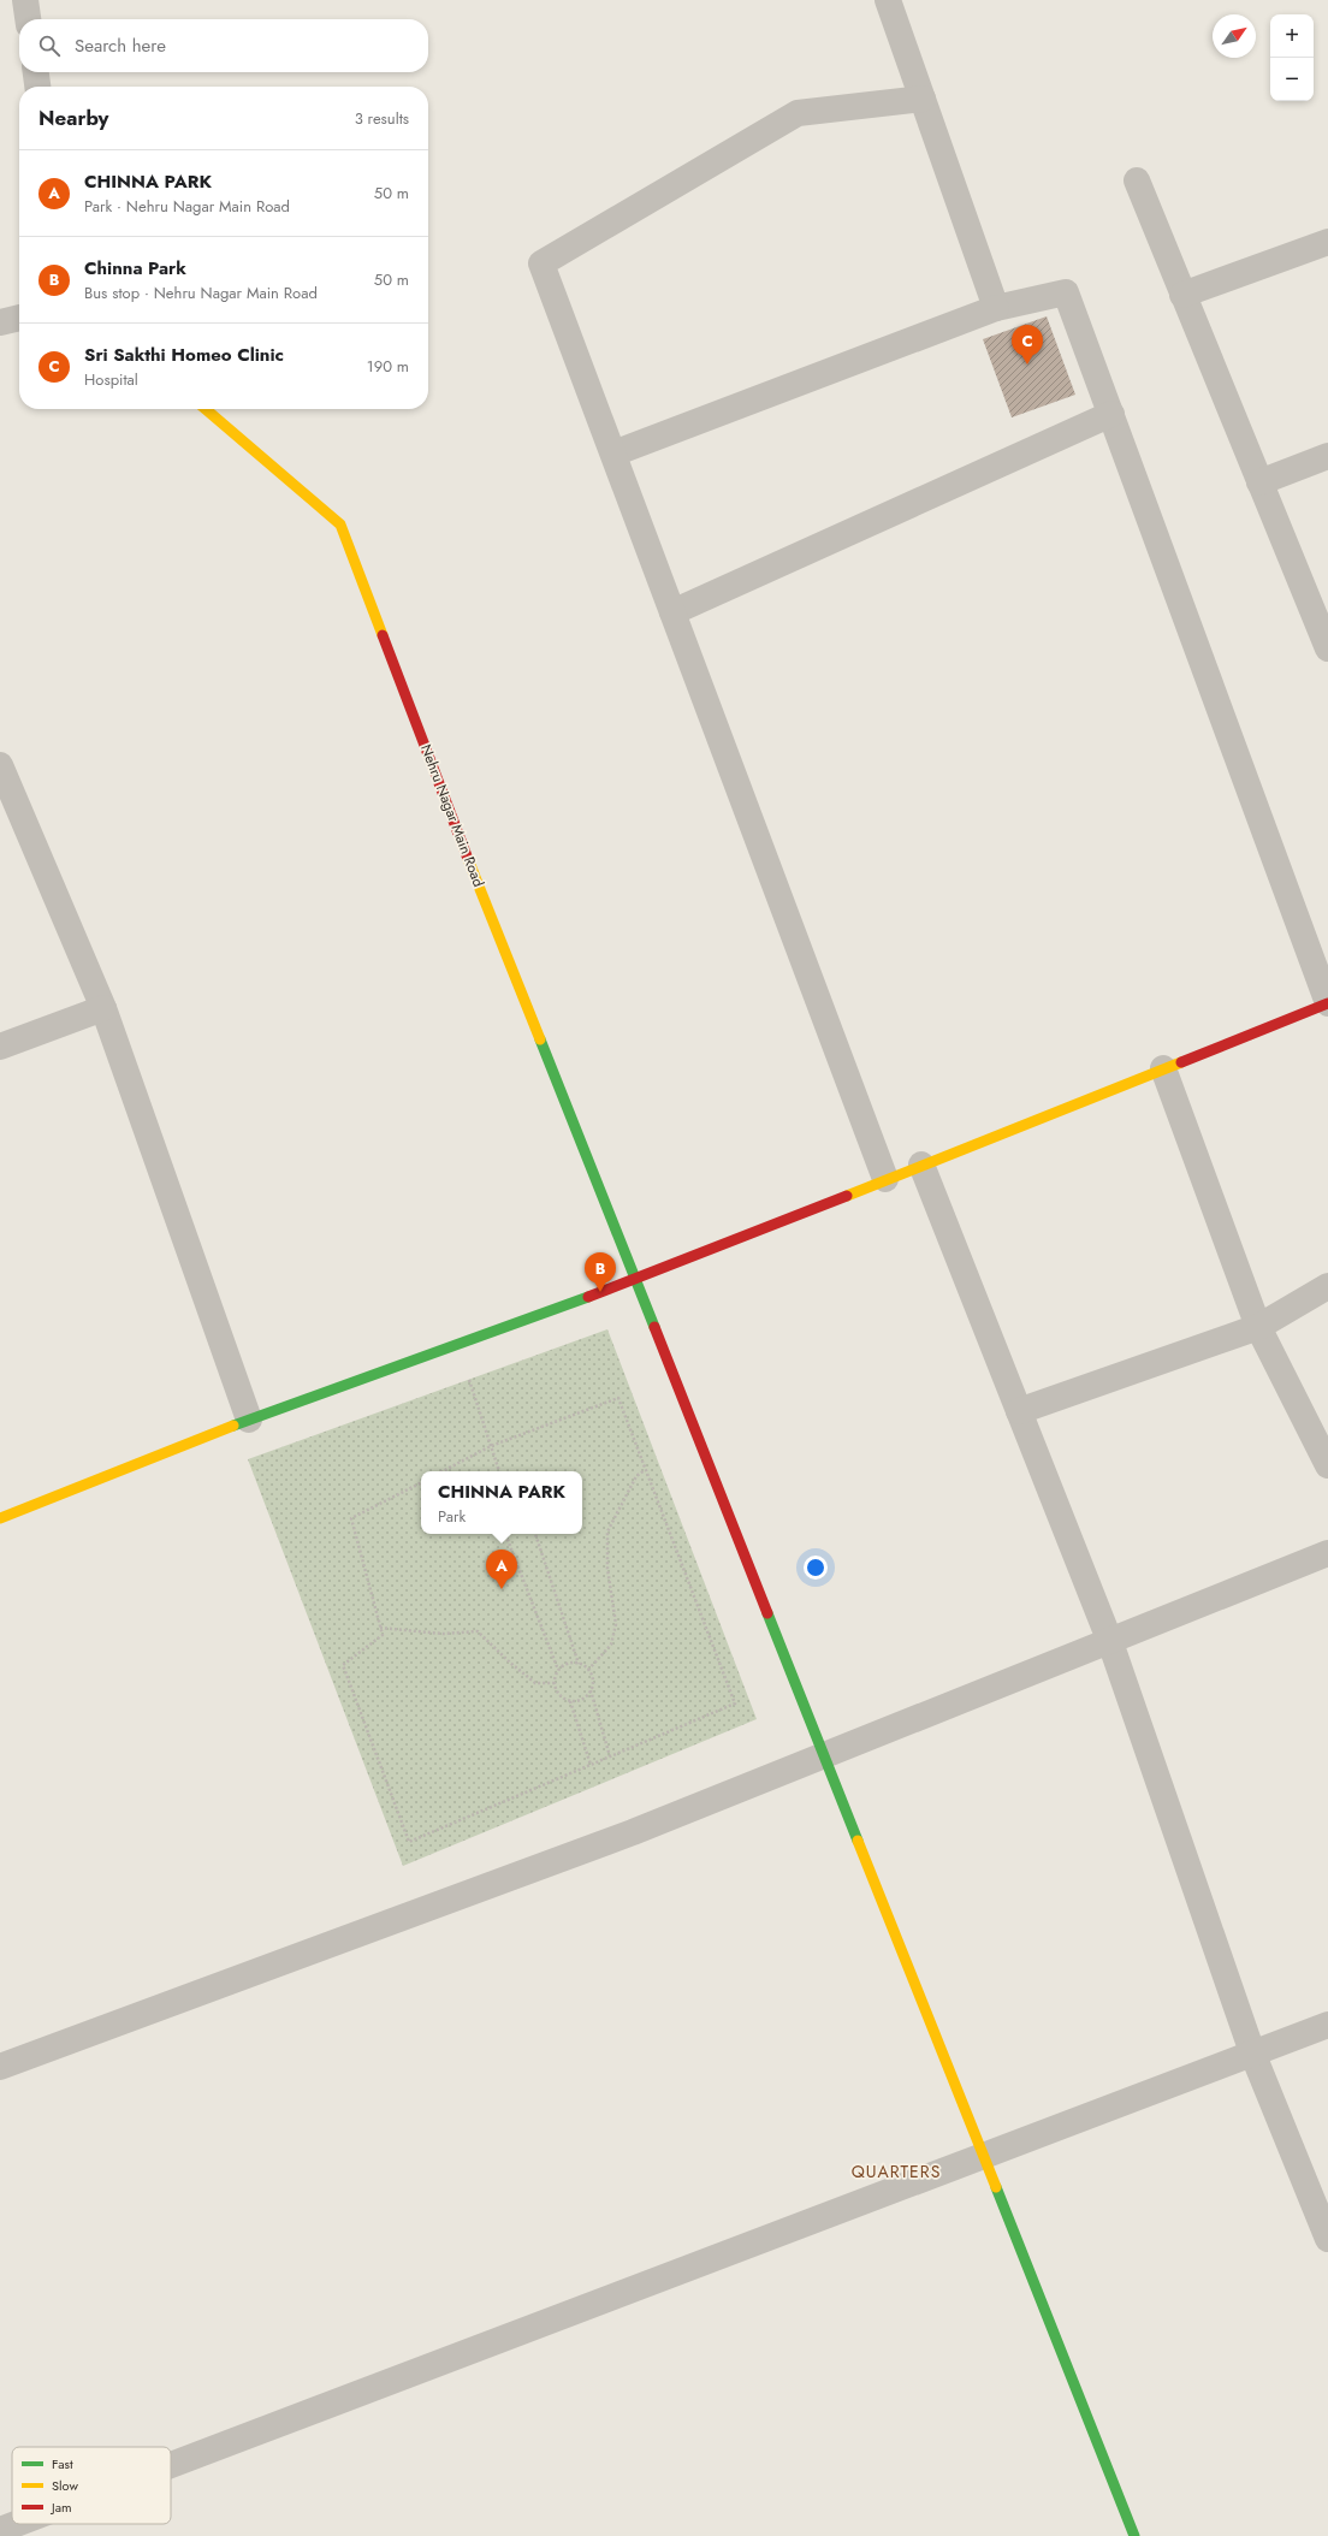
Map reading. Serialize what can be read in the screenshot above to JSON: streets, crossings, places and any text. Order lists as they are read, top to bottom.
{
  "streets": {
    "street": ["Nehru Nagar Main Road"]
  },
  "districts": ["QUARTERS"],
  "legend": ["Fast", "Slow", "Jam"],
  "north": "top right",
  "page": {
    "map_buttons": ["+", "−"],
    "search": "Search here",
    "heading": ["Nearby", "3 results"],
    "list": [
      {
        "mark": "A",
        "name": "CHINNA PARK",
        "note": "Park · Nehru Nagar Main Road",
        "value": "50 m"
      },
      {
        "mark": "B",
        "name": "Chinna Park",
        "note": "Bus stop · Nehru Nagar Main Road",
        "value": "50 m"
      },
      {
        "mark": "C",
        "name": "Sri Sakthi Homeo Clinic",
        "note": "Hospital",
        "value": "190 m"
      }
    ],
    "pins": ["C", "B", "A"],
    "popup": ["CHINNA PARK", "Park"]
  }
}
